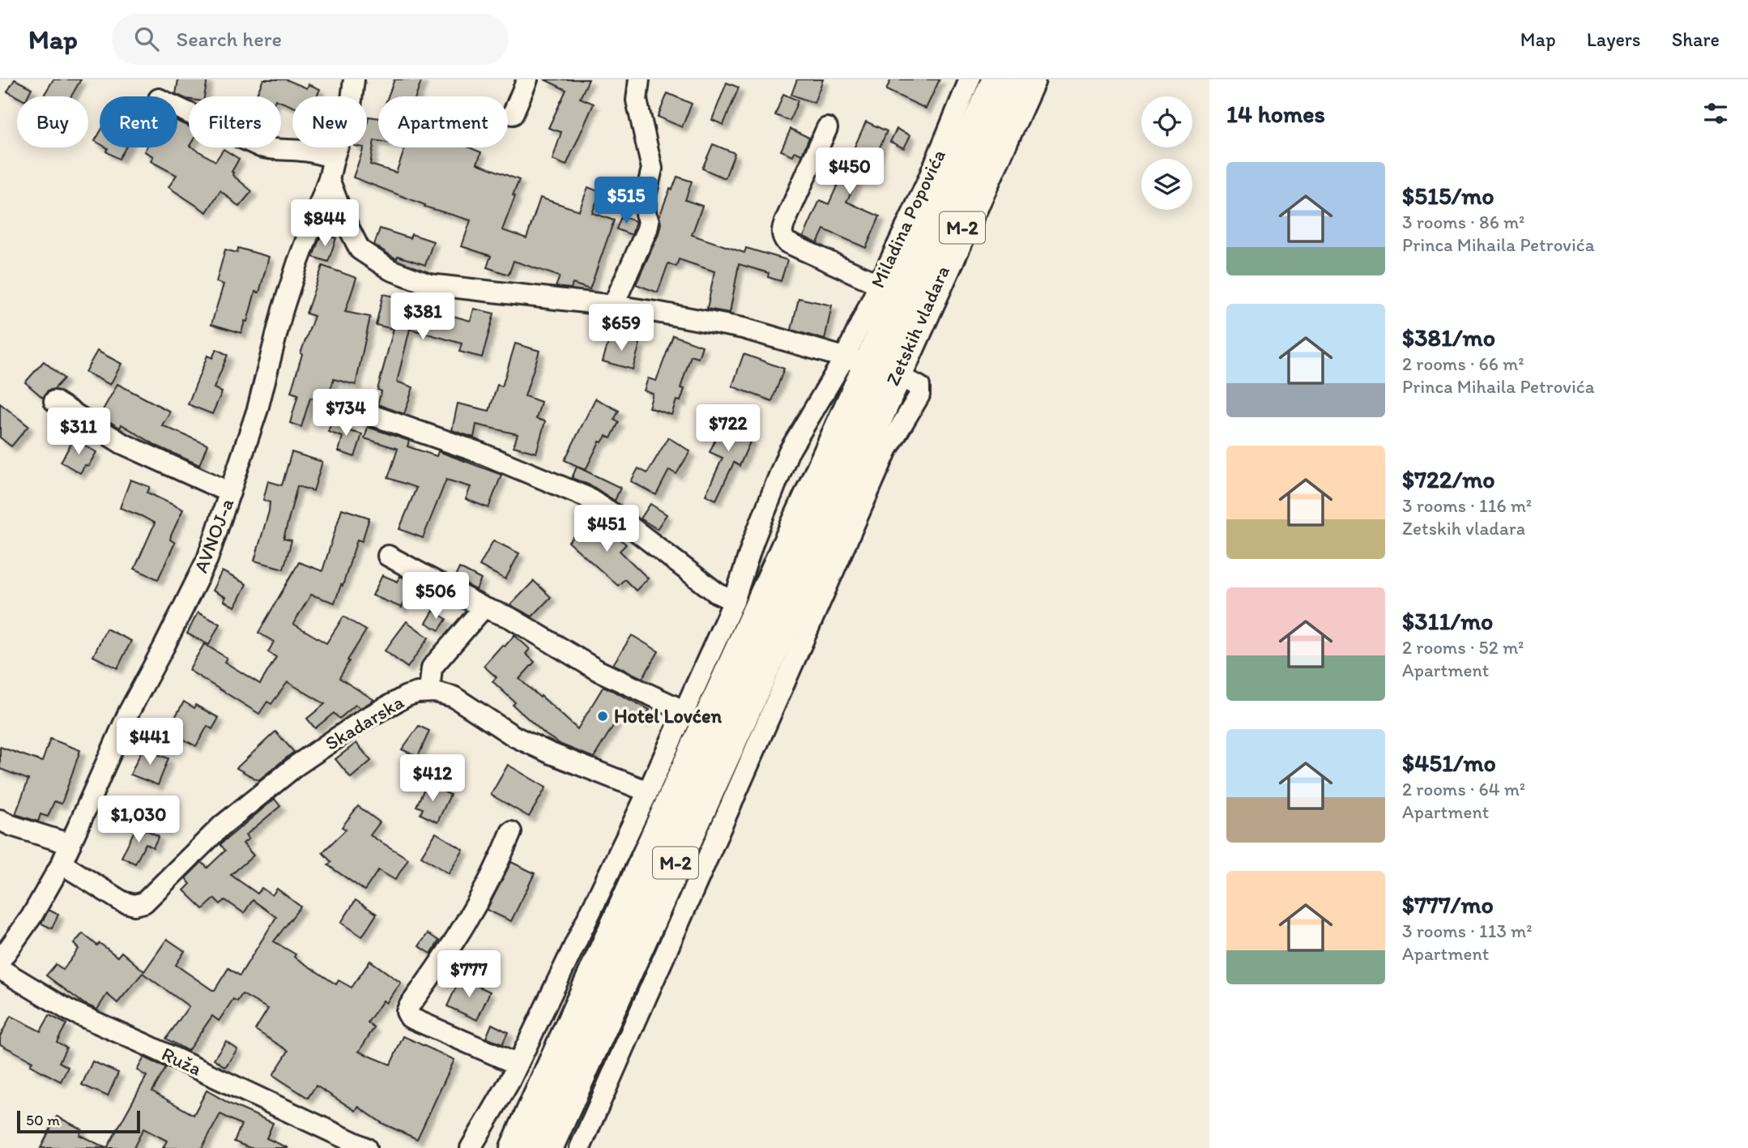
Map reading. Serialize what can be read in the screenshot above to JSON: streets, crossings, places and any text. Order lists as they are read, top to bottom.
{
  "streets": {
    "main road": ["M-2", "Zetskih vladara"],
    "street": [
      "Miladina Popovića",
      "AVNOJ-a",
      "Skadarska",
      "Ruža"
    ]
  },
  "crossings": [
    ["Miladina Popovića", "M-2"],
    ["Miladina Popovića", "Zetskih vladara"],
    ["Miladina Popovića", "Skadarska"],
    ["M-2", "Zetskih vladara"],
    ["AVNOJ-a", "Skadarska"]
  ],
  "places": ["Hotel Lovćen"],
  "scale_bar": "50 m",
  "page": {
    "header": "Map",
    "search": "Search here",
    "nav": ["Map", "Layers", "Share"],
    "heading": "14 homes",
    "chip": [
      "Buy",
      "Rent",
      "Filters",
      "New",
      "Apartment"
    ],
    "price": [
      "$450",
      "$515",
      "$844",
      "$381",
      "$659",
      "$734",
      "$722",
      "$311",
      "$451",
      "$506",
      "$441",
      "$412",
      "$1,030",
      "$777"
    ],
    "list": [
      {
        "name": "$515/mo",
        "note": "3 rooms · 86 m² · Princa Mihaila Petrovića"
      },
      {
        "name": "$381/mo",
        "note": "2 rooms · 66 m² · Princa Mihaila Petrovića"
      },
      {
        "name": "$722/mo",
        "note": "3 rooms · 116 m² · Zetskih vladara"
      },
      {
        "name": "$311/mo",
        "note": "2 rooms · 52 m² · Apartment"
      },
      {
        "name": "$451/mo",
        "note": "2 rooms · 64 m² · Apartment"
      },
      {
        "name": "$777/mo",
        "note": "3 rooms · 113 m² · Apartment"
      }
    ],
    "scale": "50 m"
  }
}
